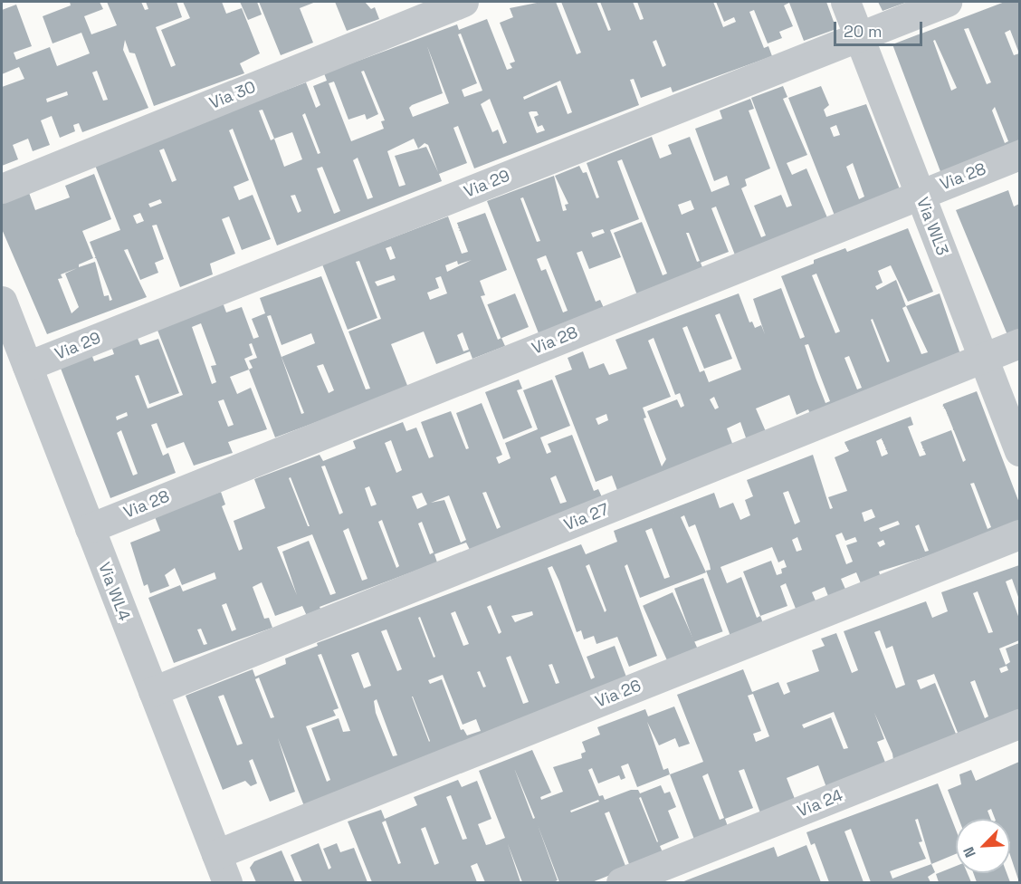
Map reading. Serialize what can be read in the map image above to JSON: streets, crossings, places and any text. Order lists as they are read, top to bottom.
{
  "streets": {
    "street": [
      "Via 30",
      "Via 28",
      "Via 29",
      "Via WL3",
      "Via 27",
      "Via WL4",
      "Via 26",
      "Via 24"
    ]
  },
  "crossings": [
    ["Via 28", "Via WL3"],
    ["Via 28", "Via WL4"],
    ["Via 29", "Via WL3"],
    ["Via 29", "Via WL4"],
    ["Via WL3", "Via 27"],
    ["Via 27", "Via WL4"],
    ["Via WL4", "Via 26"]
  ],
  "scale_bar": "20 m",
  "north": "bottom left"
}
